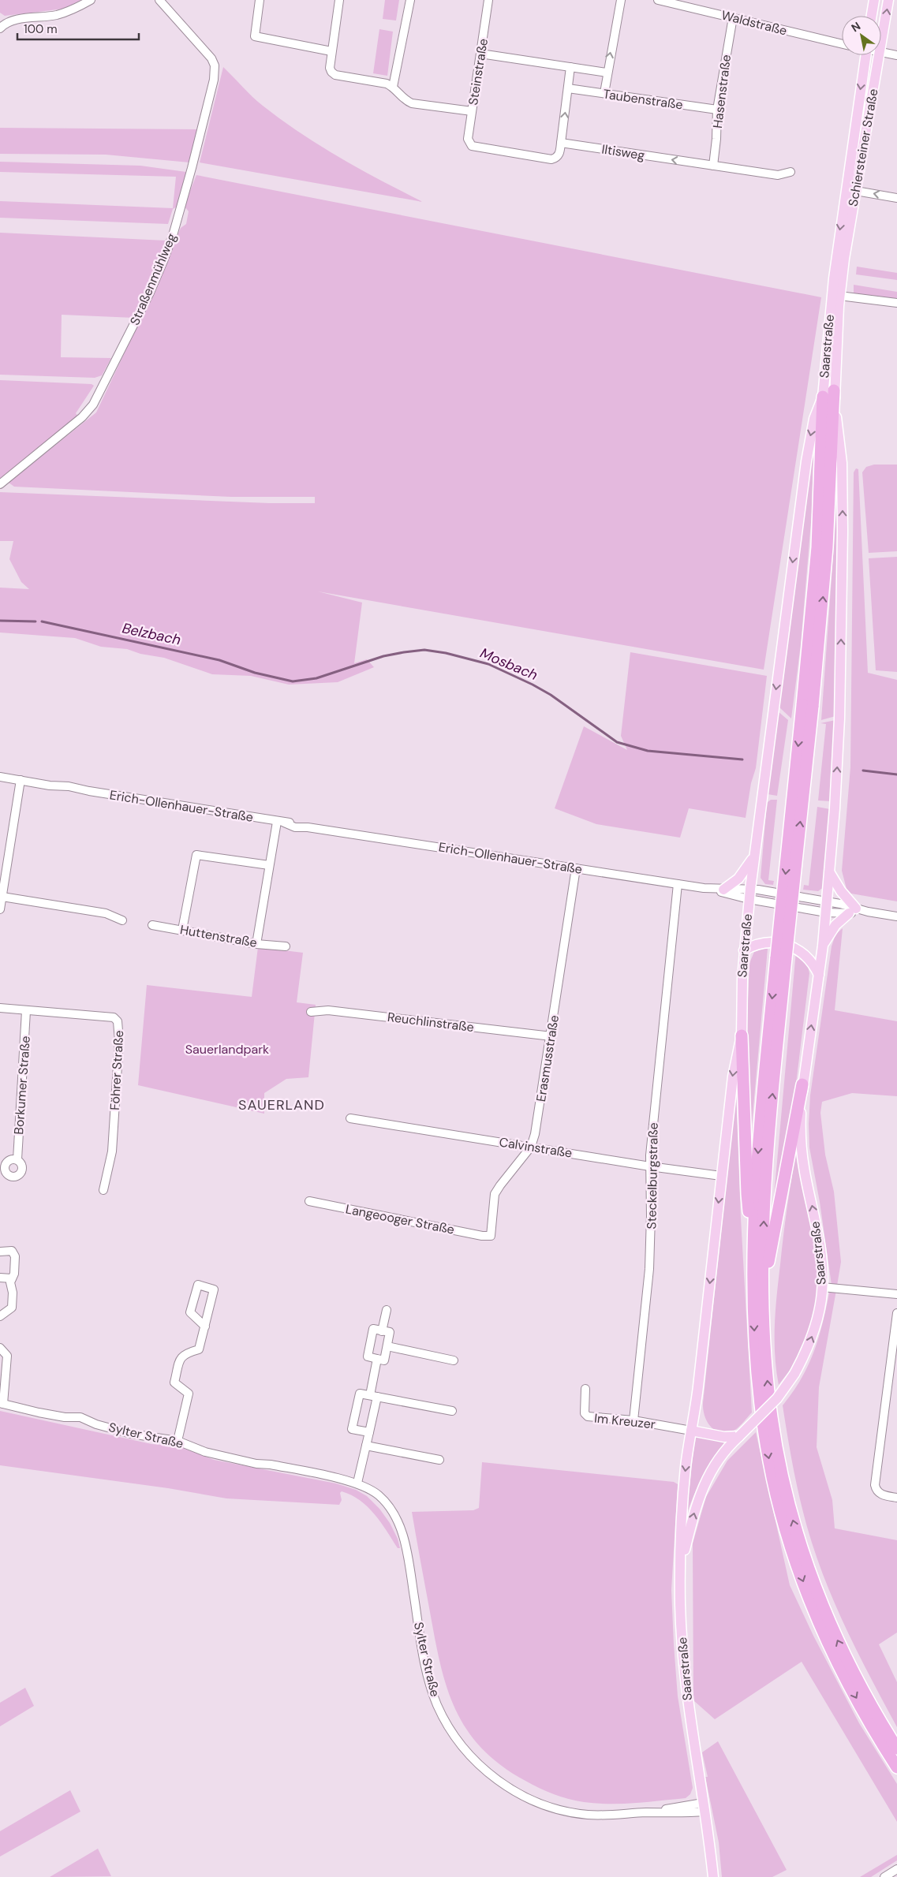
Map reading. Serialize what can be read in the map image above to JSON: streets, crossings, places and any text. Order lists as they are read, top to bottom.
{
  "streets": {
    "main road": ["Schiersteiner Straße", "Saarstraße"],
    "street": [
      "Waldstraße",
      "Steinstraße",
      "Hasenstraße",
      "Taubenstraße",
      "Iltisweg",
      "Straßenmühlweg",
      "Erich-Ollenhauer-Straße",
      "Huttenstraße",
      "Reuchlinstraße",
      "Erasmusstraße",
      "Föhrer Straße",
      "Borkumer Straße",
      "Calvinstraße",
      "Steckelburgstraße",
      "Langeooger Straße",
      "Im Kreuzer",
      "Sylter Straße"
    ]
  },
  "crossings": [
    ["Waldstraße", "Hasenstraße"],
    ["Steinstraße", "Taubenstraße"],
    ["Steinstraße", "Iltisweg"],
    ["Hasenstraße", "Taubenstraße"],
    ["Hasenstraße", "Iltisweg"],
    ["Schiersteiner Straße", "Saarstraße"],
    ["Saarstraße", "Erich-Ollenhauer-Straße"],
    ["Saarstraße", "Calvinstraße"],
    ["Saarstraße", "Im Kreuzer"],
    ["Saarstraße", "Sylter Straße"],
    ["Erich-Ollenhauer-Straße", "Erasmusstraße"],
    ["Erich-Ollenhauer-Straße", "Steckelburgstraße"],
    ["Reuchlinstraße", "Erasmusstraße"],
    ["Erasmusstraße", "Calvinstraße"],
    ["Erasmusstraße", "Langeooger Straße"],
    ["Föhrer Straße", "Borkumer Straße"],
    ["Calvinstraße", "Steckelburgstraße"],
    ["Steckelburgstraße", "Im Kreuzer"]
  ],
  "one_way": ["Iltisweg"],
  "districts": ["SAUERLAND"],
  "water": ["Belzbach", "Mosbach"],
  "parks": ["Sauerlandpark"],
  "scale_bar": "100 m",
  "north": "top left"
}
